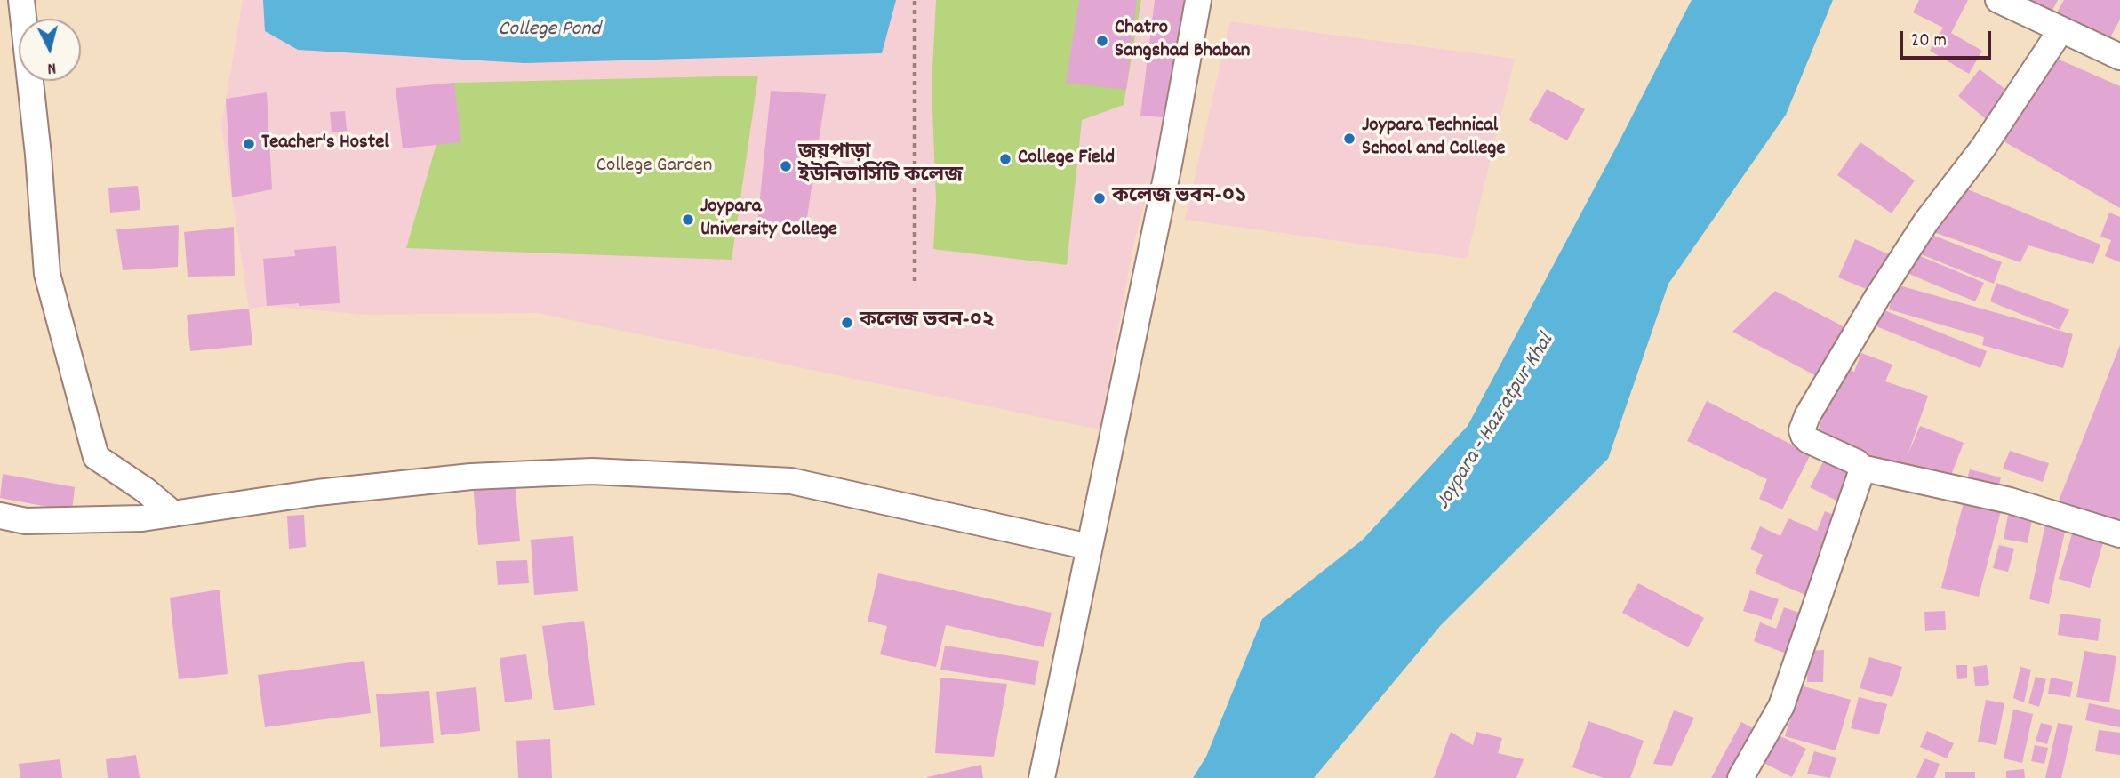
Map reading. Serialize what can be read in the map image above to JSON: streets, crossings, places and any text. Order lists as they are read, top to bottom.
{
  "water": ["College Pond", "Joypara - Hazratpur Khal"],
  "parks": ["College Garden"],
  "places": [
    "Chatro Sangshad Bhaban",
    "Joypara Technical School and College",
    "Teacher's Hostel",
    "College Field",
    "জয়পাড়া ইউনিভার্সিটি কলেজ",
    "কলেজ ভবন-০১",
    "Joypara University College",
    "কলেজ ভবন-০২"
  ],
  "scale_bar": "20 m",
  "north": "bottom"
}
